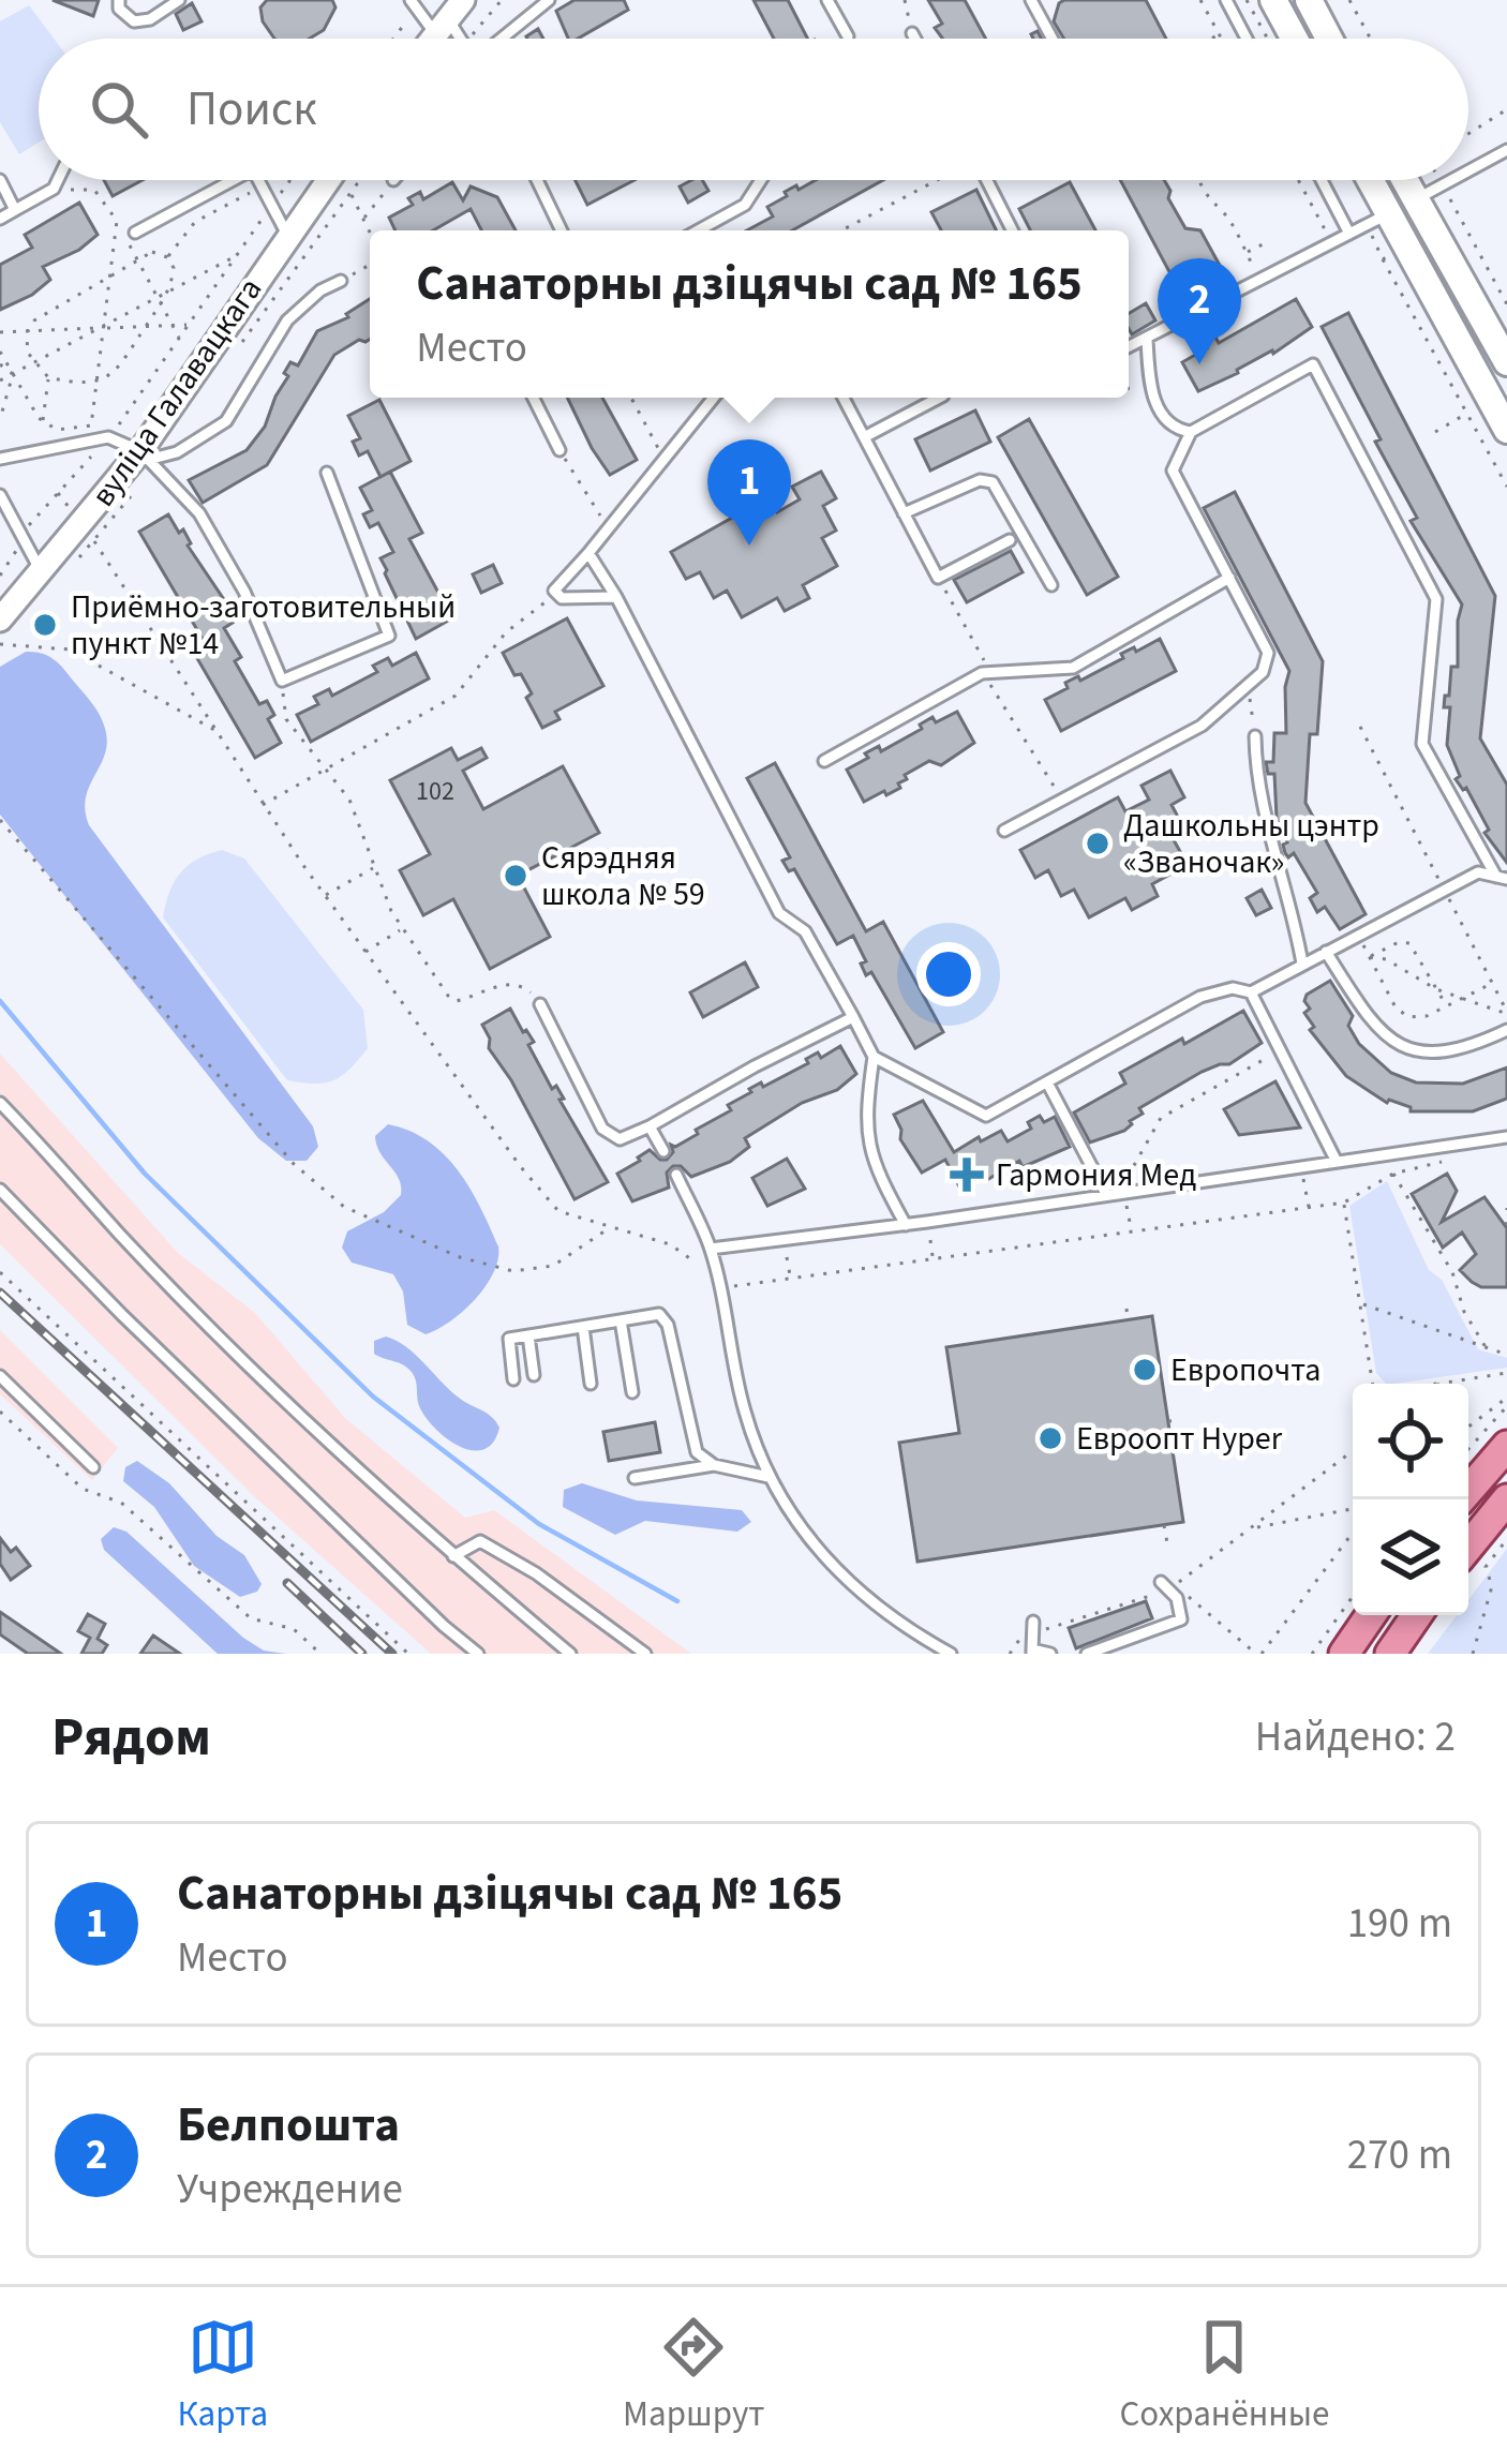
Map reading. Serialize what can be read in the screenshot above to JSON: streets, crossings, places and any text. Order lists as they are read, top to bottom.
{
  "streets": {
    "street": ["вуліца Галавацкага"]
  },
  "places": {
    "other": [
      "Приёмно-заготовительный пункт №14",
      "Дашкольны цэнтр «Званочак»",
      "Сярэдняя школа № 59",
      "Европочта",
      "Евроопт Hyper"
    ],
    "health": ["Гармония Мед"]
  },
  "house_numbers": ["102"],
  "page": {
    "search": "Поиск",
    "popup": ["Санаторны дзіцячы сад № 165", "Место"],
    "pins": ["2", "1"],
    "heading": ["Рядом", "Найдено: 2"],
    "list": [
      {
        "mark": "1",
        "name": "Санаторны дзіцячы сад № 165",
        "note": "Место",
        "value": "190 m"
      },
      {
        "mark": "2",
        "name": "Белпошта",
        "note": "Учреждение",
        "value": "270 m"
      }
    ],
    "nav": ["Карта", "Маршрут", "Сохранённые"]
  }
}
